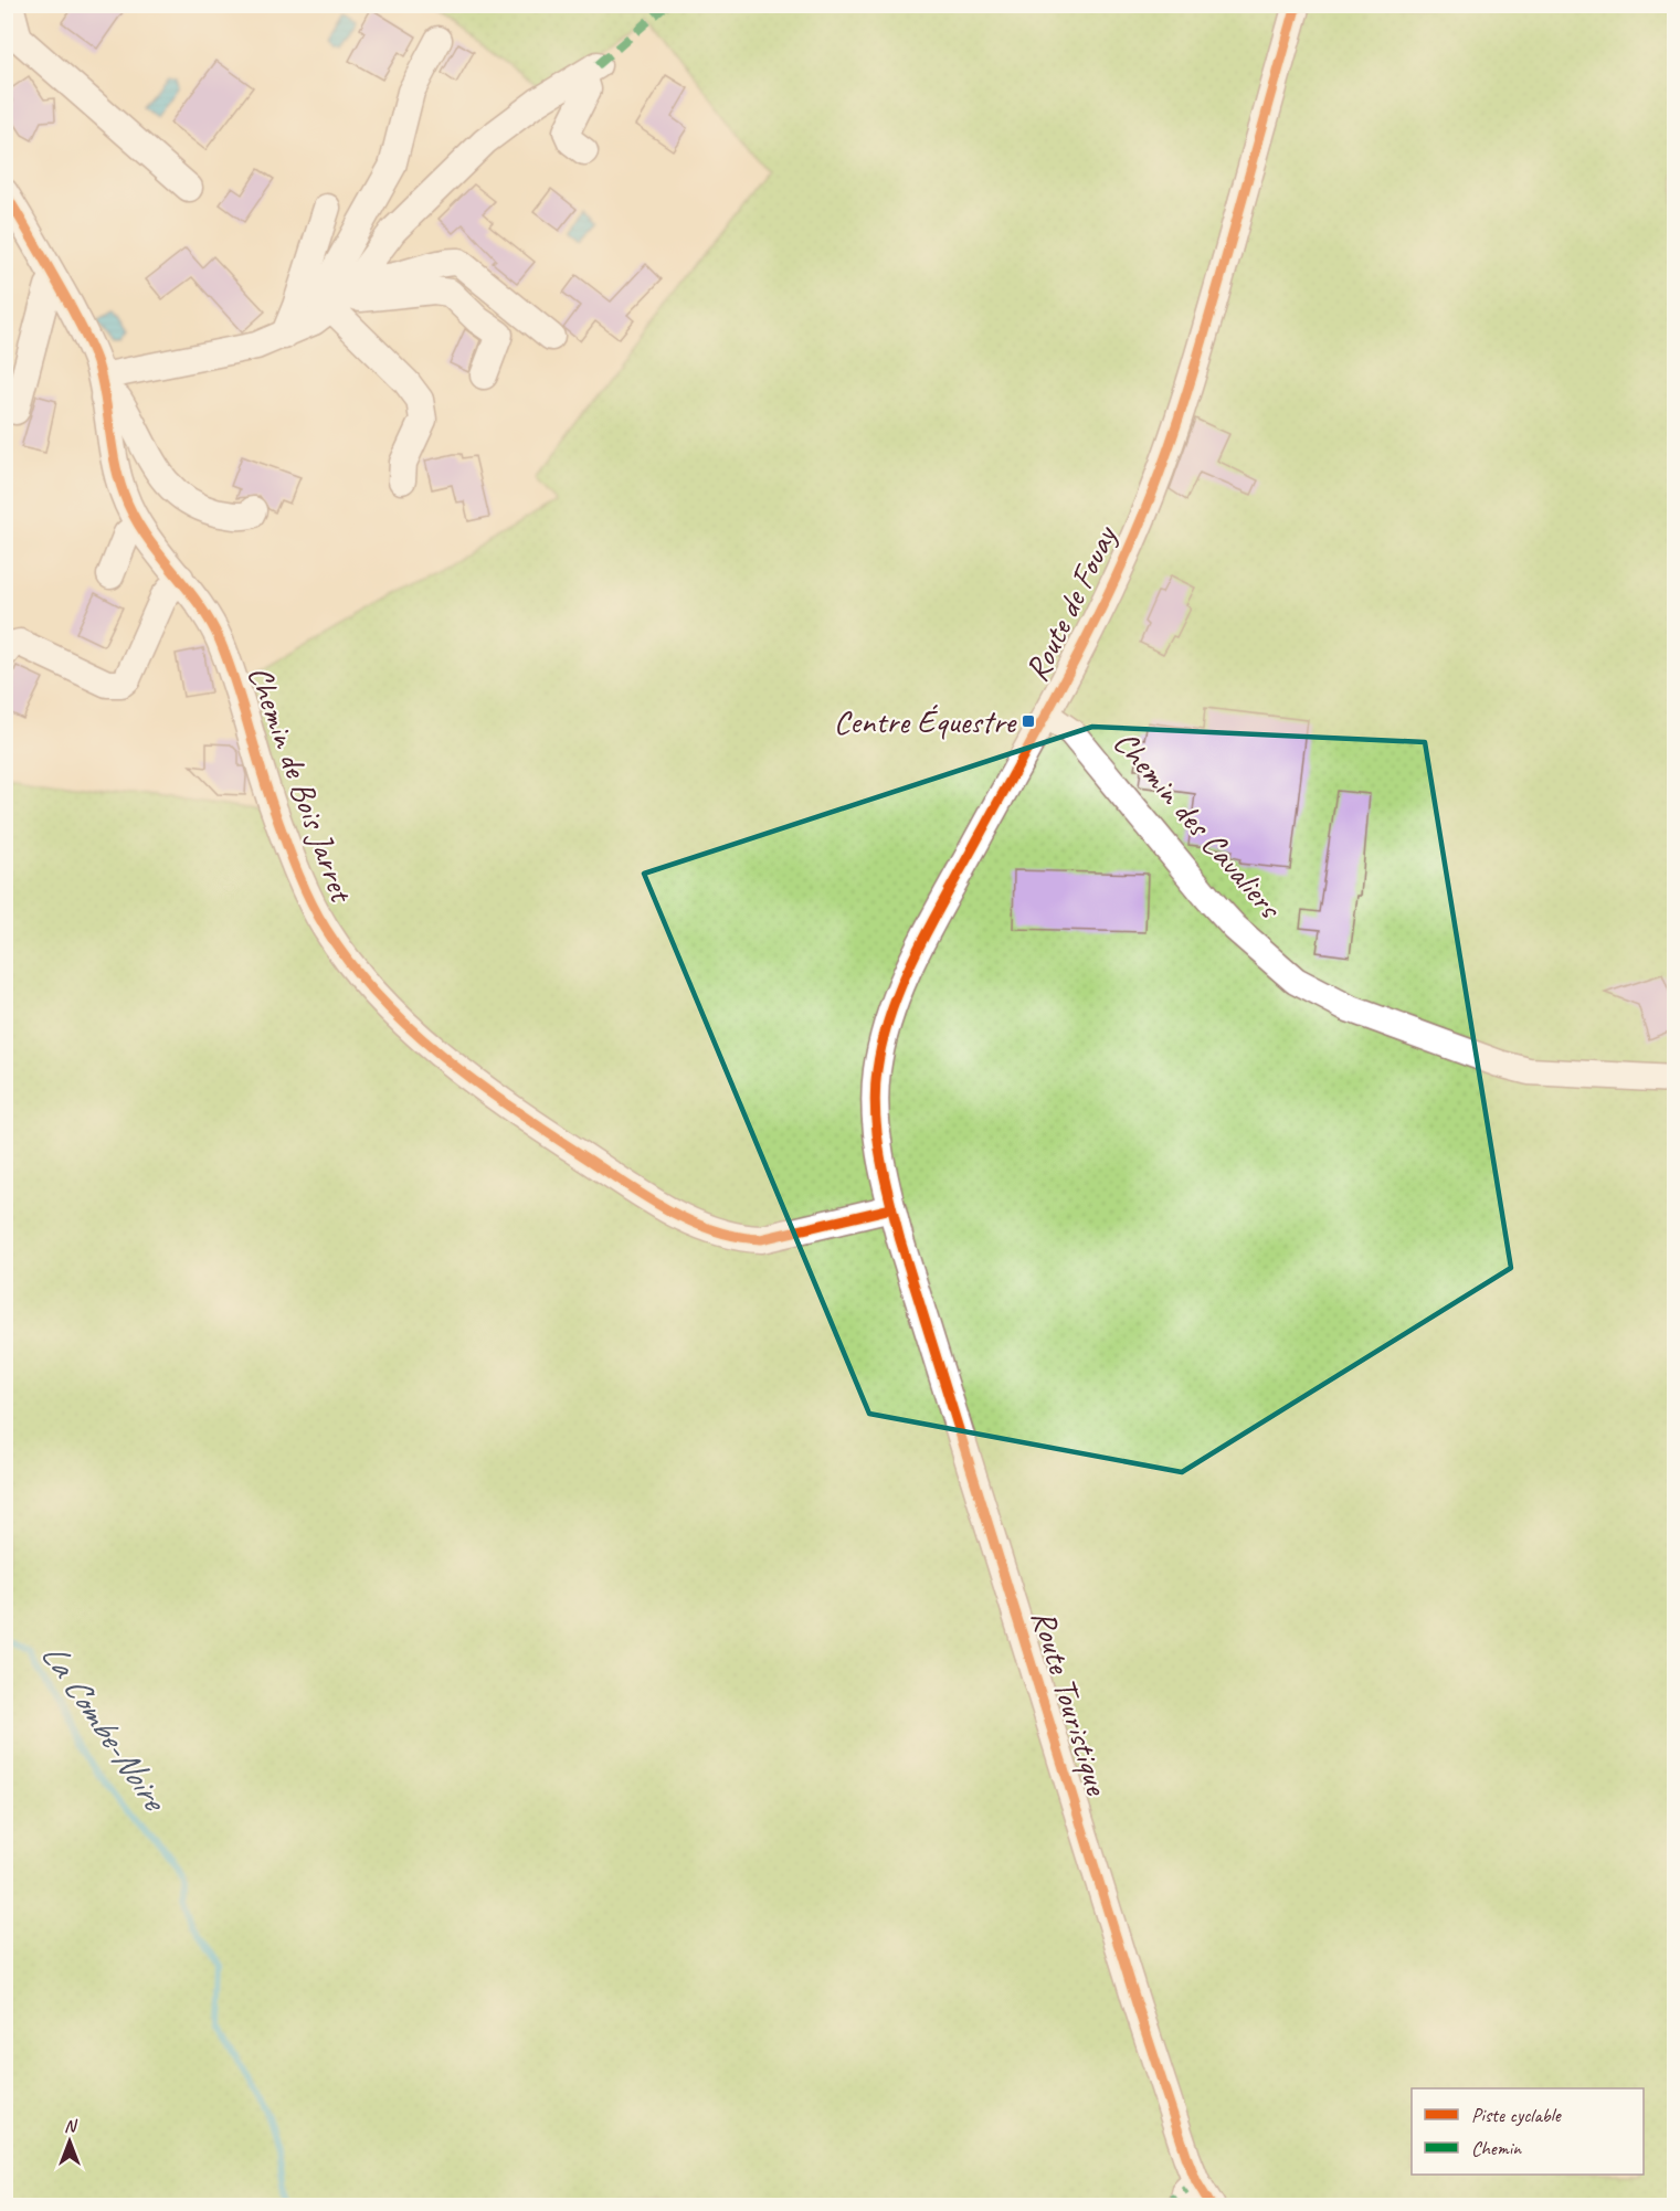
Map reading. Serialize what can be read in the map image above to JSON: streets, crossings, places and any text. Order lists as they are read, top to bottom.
{
  "streets": {
    "street": [
      "Route de Fouay",
      "Chemin de Bois Jarret",
      "Chemin des Cavaliers",
      "Route Touristique"
    ]
  },
  "crossings": [
    ["Route de Fouay", "Chemin de Bois Jarret"],
    ["Route de Fouay", "Chemin des Cavaliers"],
    ["Route de Fouay", "Route Touristique"],
    ["Chemin de Bois Jarret", "Route Touristique"]
  ],
  "water": ["La Combe-Noire"],
  "places": {
    "transit": ["Centre Équestre"]
  },
  "legend": ["Piste cyclable", "Chemin"],
  "north": "top"
}
